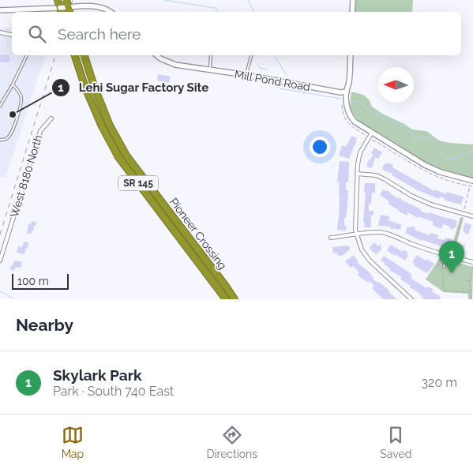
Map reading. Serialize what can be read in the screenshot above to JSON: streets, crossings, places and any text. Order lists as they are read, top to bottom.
{
  "streets": {
    "highway": ["SR 145", "Pioneer Crossing"],
    "street": ["Mill Pond Road", "West 8180 North"]
  },
  "places": ["Lehi Sugar Factory Site"],
  "scale_bar": "100 m",
  "north": "left",
  "page": {
    "search": "Search here",
    "pins": "1",
    "scale": "100 m",
    "heading": "Nearby",
    "list": [
      {
        "mark": "1",
        "name": "Skylark Park",
        "note": "Park · South 740 East",
        "value": "320 m"
      }
    ],
    "nav": ["Map", "Directions", "Saved"]
  }
}
